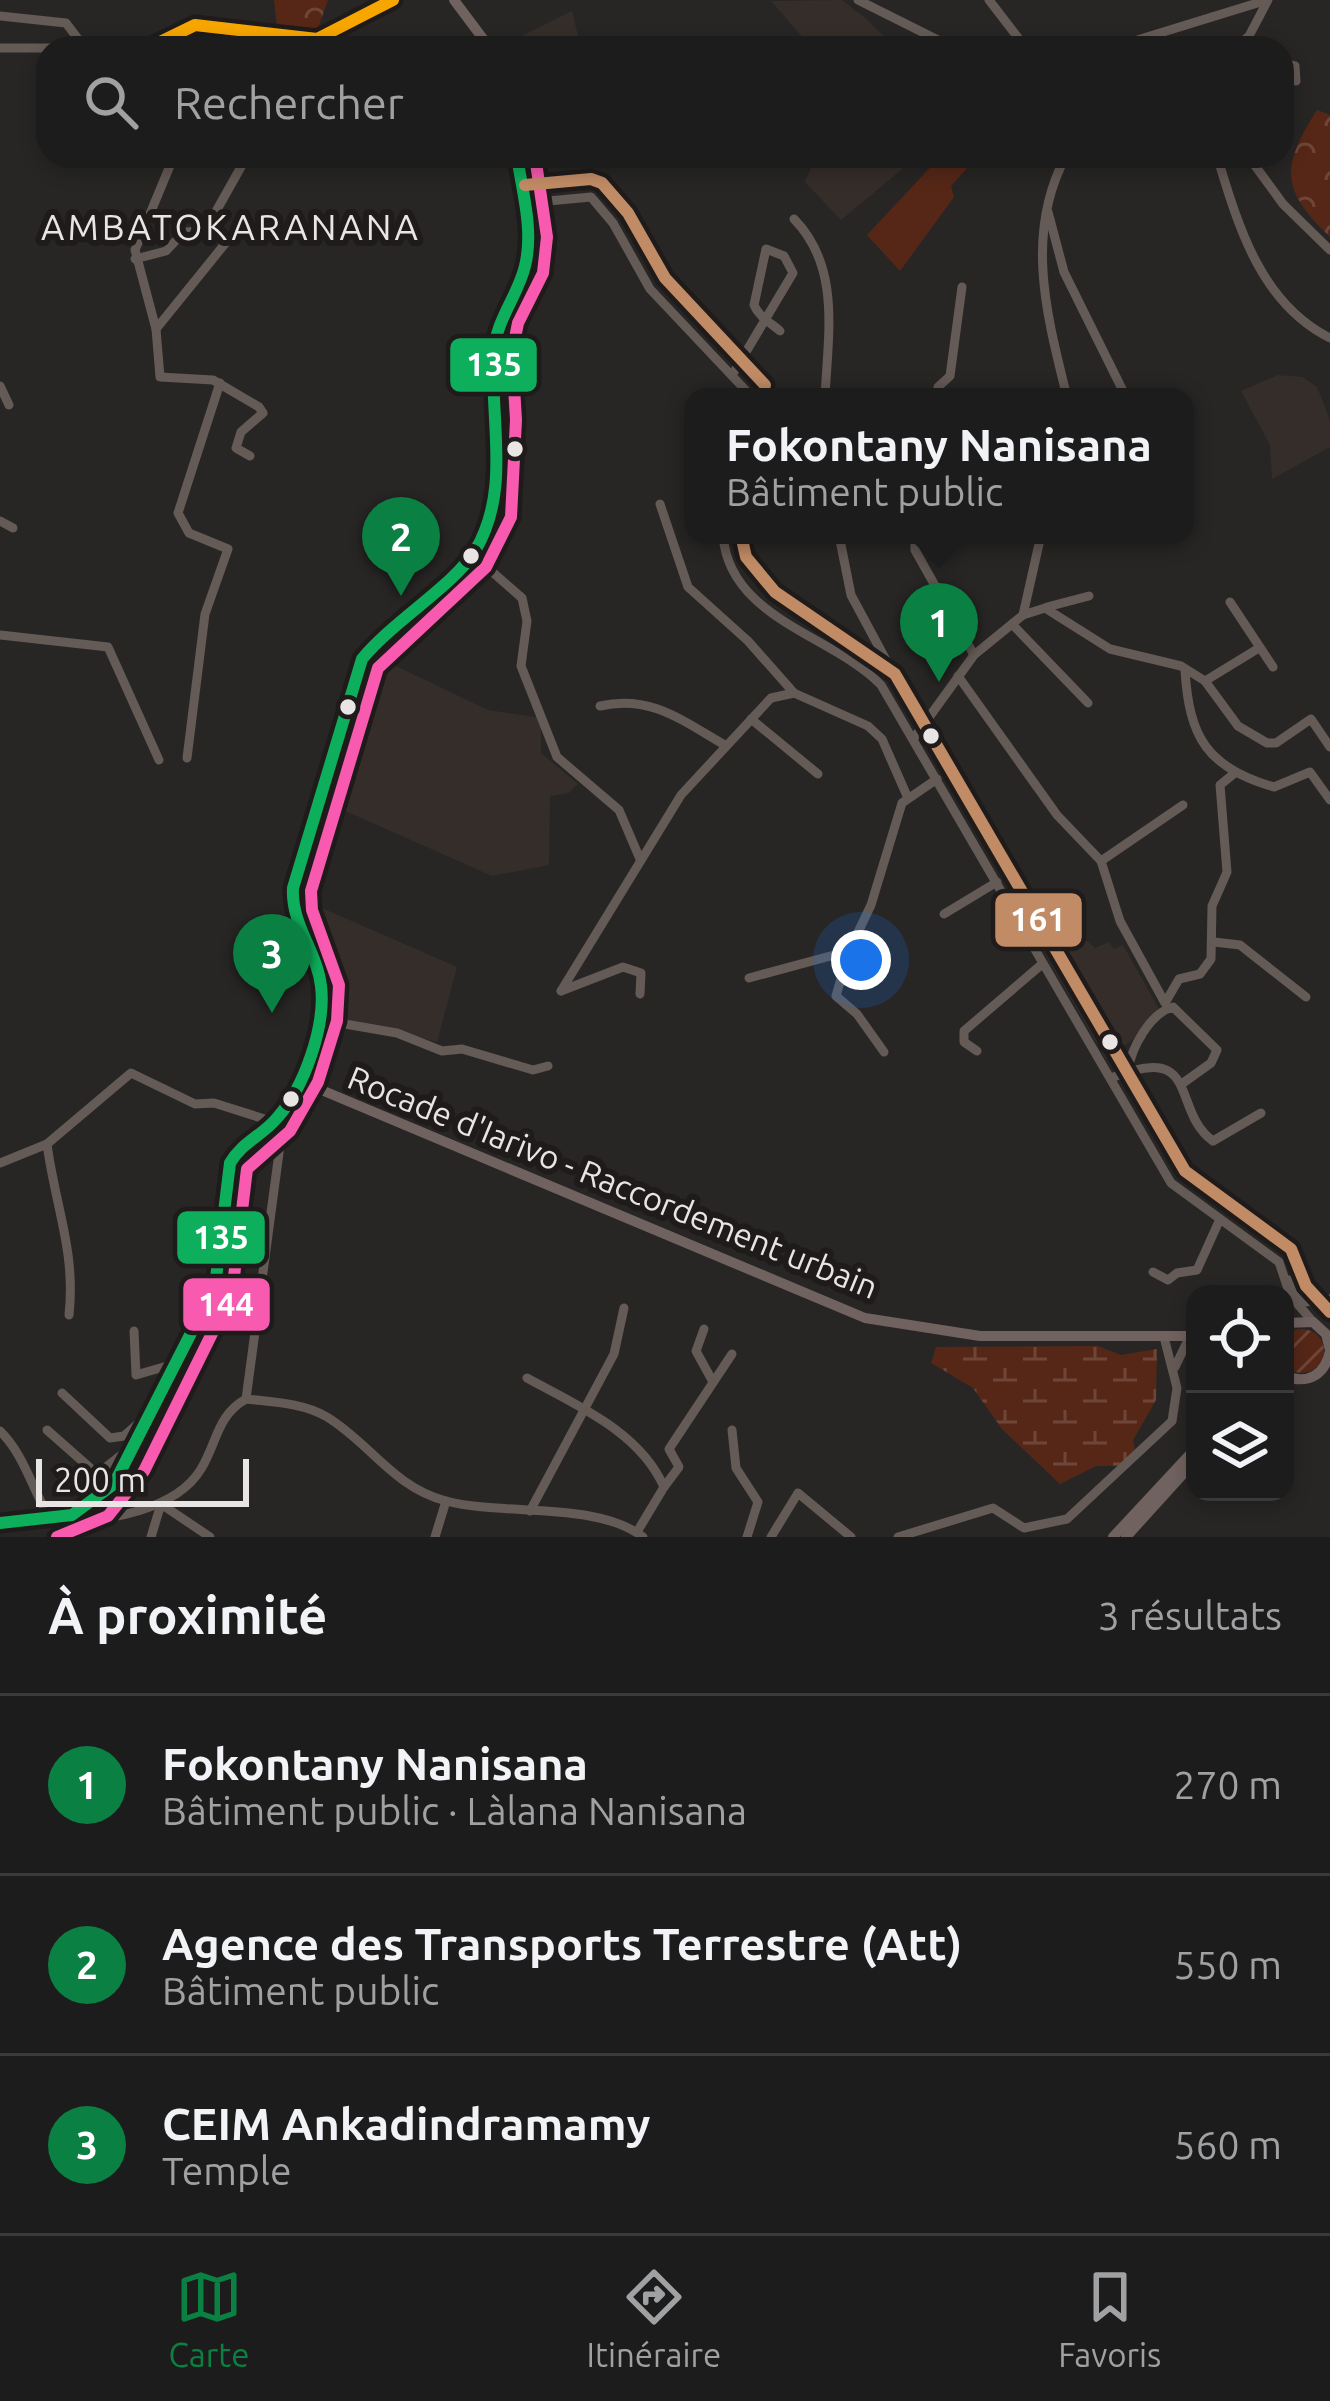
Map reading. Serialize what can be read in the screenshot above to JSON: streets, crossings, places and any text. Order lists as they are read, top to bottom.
{
  "streets": {
    "main road": ["Rocade d'Iarivo - Raccordement urbain"]
  },
  "districts": ["AMBATOKARANANA"],
  "lines": ["transit line 135", "transit line 144", "transit line 161"],
  "scale_bar": "200 m",
  "page": {
    "search": "Rechercher",
    "popup": ["Fokontany Nanisana", "Bâtiment public"],
    "pins": ["2", "1", "3"],
    "scale": "200 m",
    "heading": ["À proximité", "3 résultats"],
    "list": [
      {
        "mark": "1",
        "name": "Fokontany Nanisana",
        "note": "Bâtiment public · Làlana Nanisana",
        "value": "270 m"
      },
      {
        "mark": "2",
        "name": "Agence des Transports Terrestre (Att)",
        "note": "Bâtiment public",
        "value": "550 m"
      },
      {
        "mark": "3",
        "name": "CEIM Ankadindramamy",
        "note": "Temple",
        "value": "560 m"
      }
    ],
    "nav": ["Carte", "Itinéraire", "Favoris"]
  }
}
